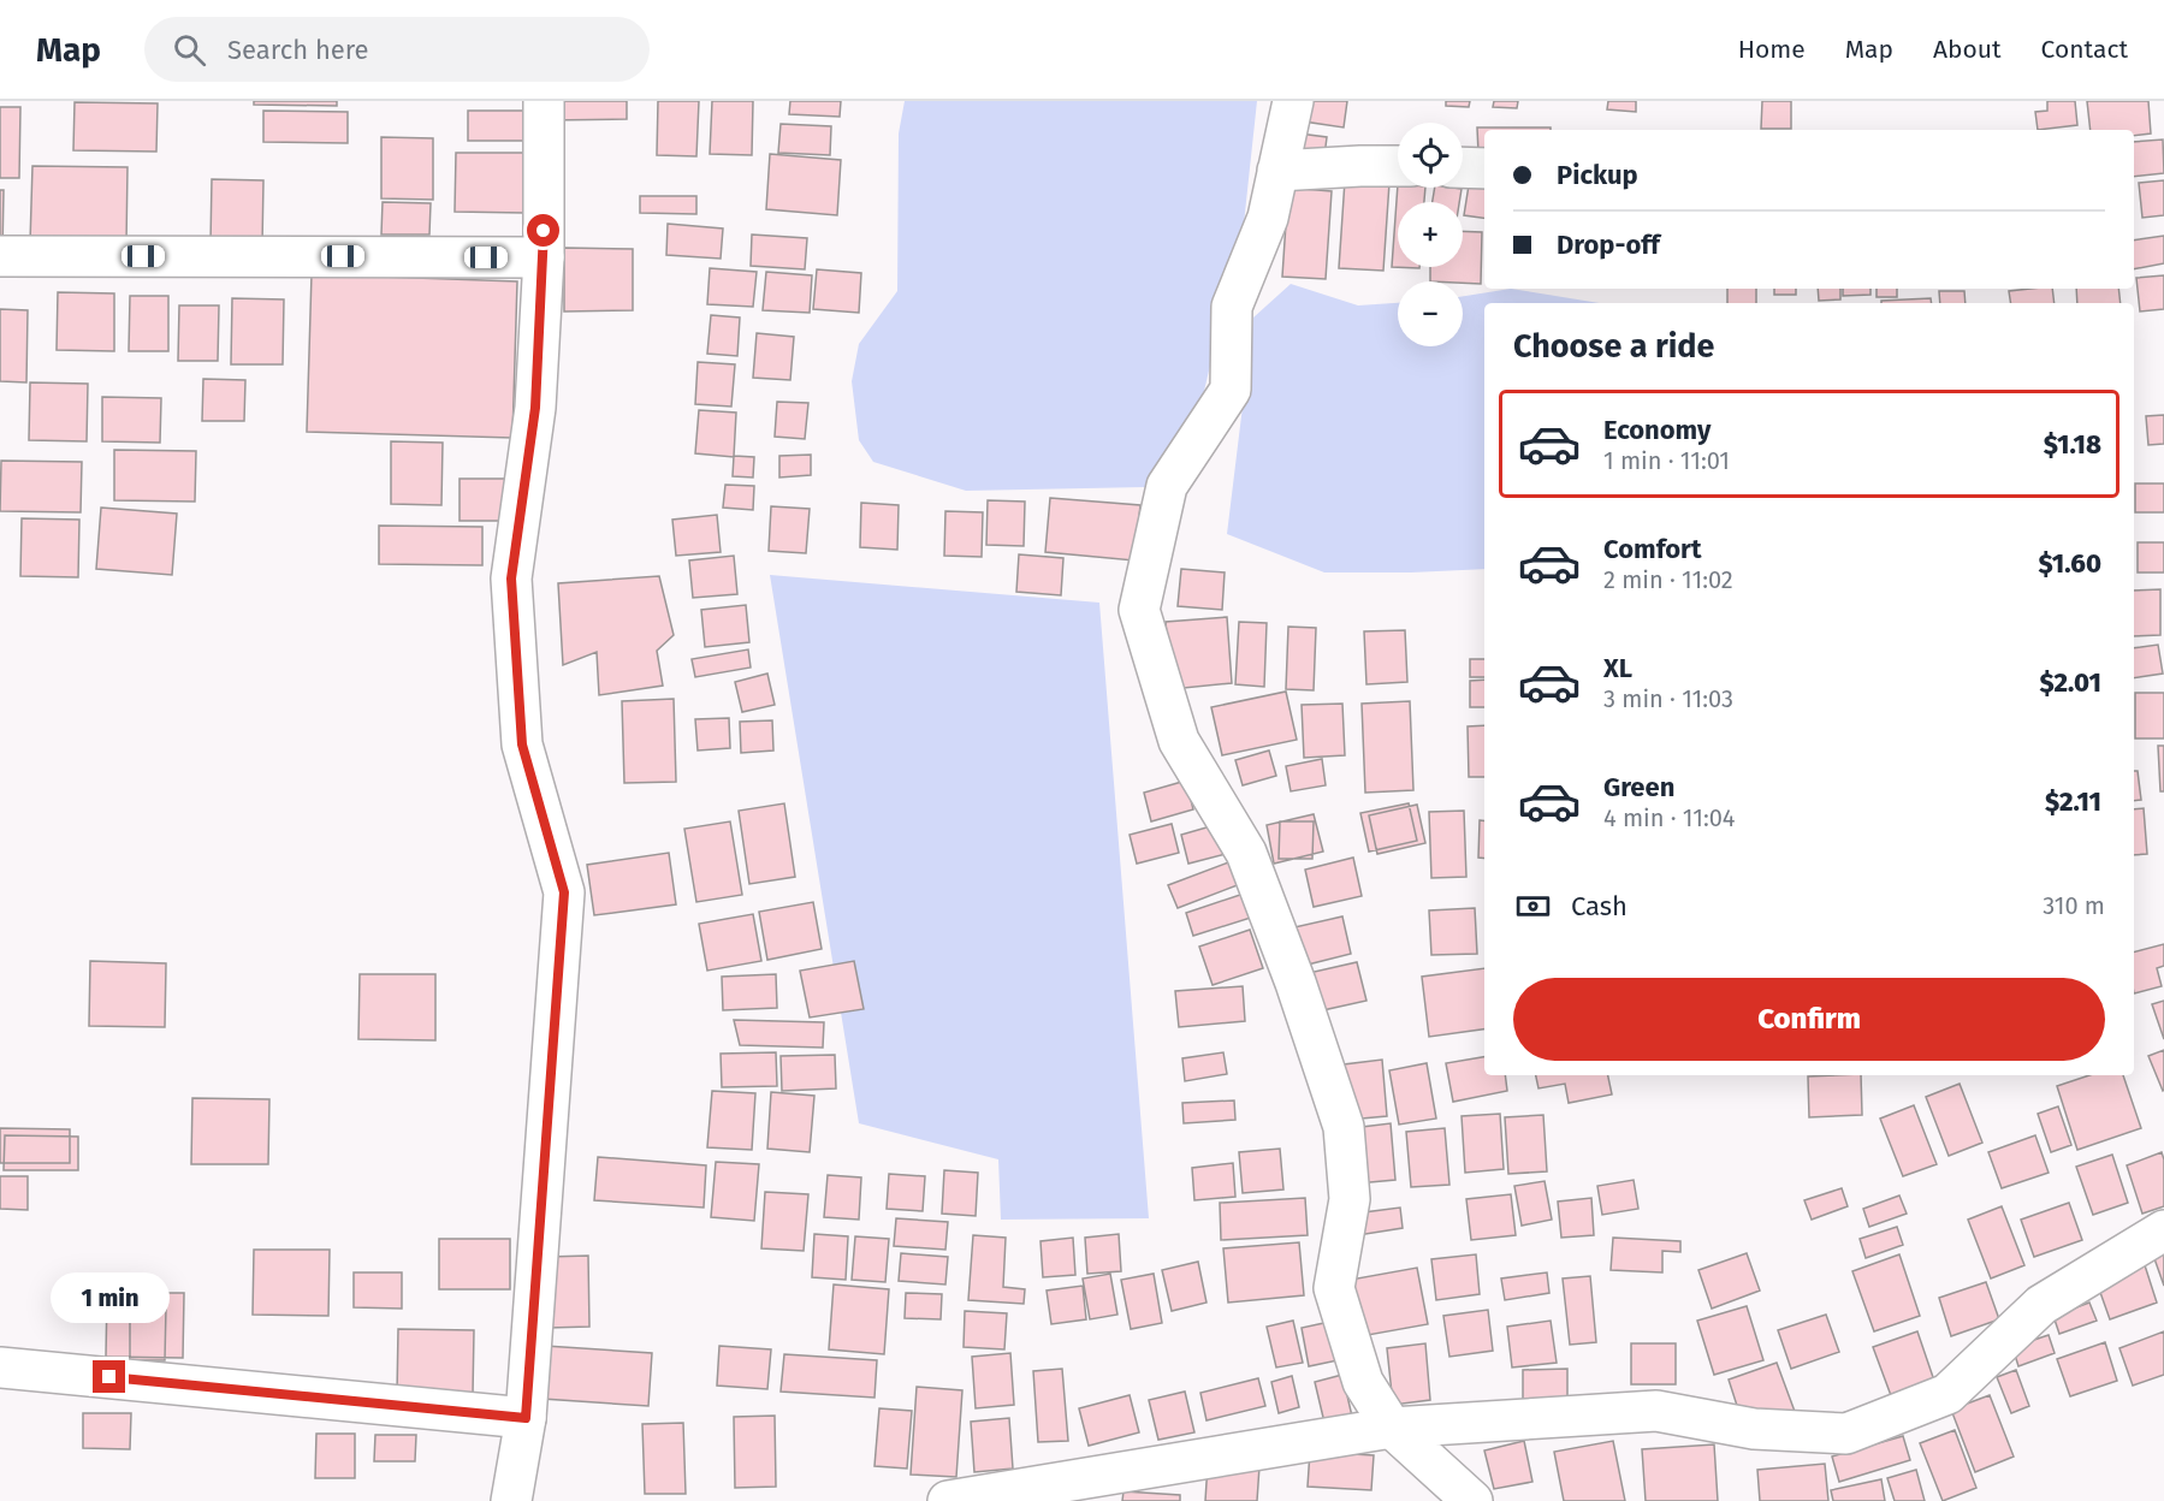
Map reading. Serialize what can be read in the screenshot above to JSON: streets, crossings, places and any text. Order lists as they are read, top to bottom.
{
  "page": {
    "header": "Map",
    "search": "Search here",
    "nav": [
      "Home",
      "Map",
      "About",
      "Contact"
    ],
    "map_buttons": ["+", "−"],
    "banner": ["Pickup", "Drop-off"],
    "heading": "Choose a ride",
    "list": [
      {
        "name": "Economy",
        "note": "1 min · 11:01",
        "value": "$1.18"
      },
      {
        "name": "Comfort",
        "note": "2 min · 11:02",
        "value": "$1.60"
      },
      {
        "name": "XL",
        "note": "3 min · 11:03",
        "value": "$2.01"
      },
      {
        "name": "Green",
        "note": "4 min · 11:04",
        "value": "$2.11"
      }
    ],
    "pay": ["Cash", "310 m"],
    "buttons": "Confirm",
    "bubble": "1 min"
  }
}
